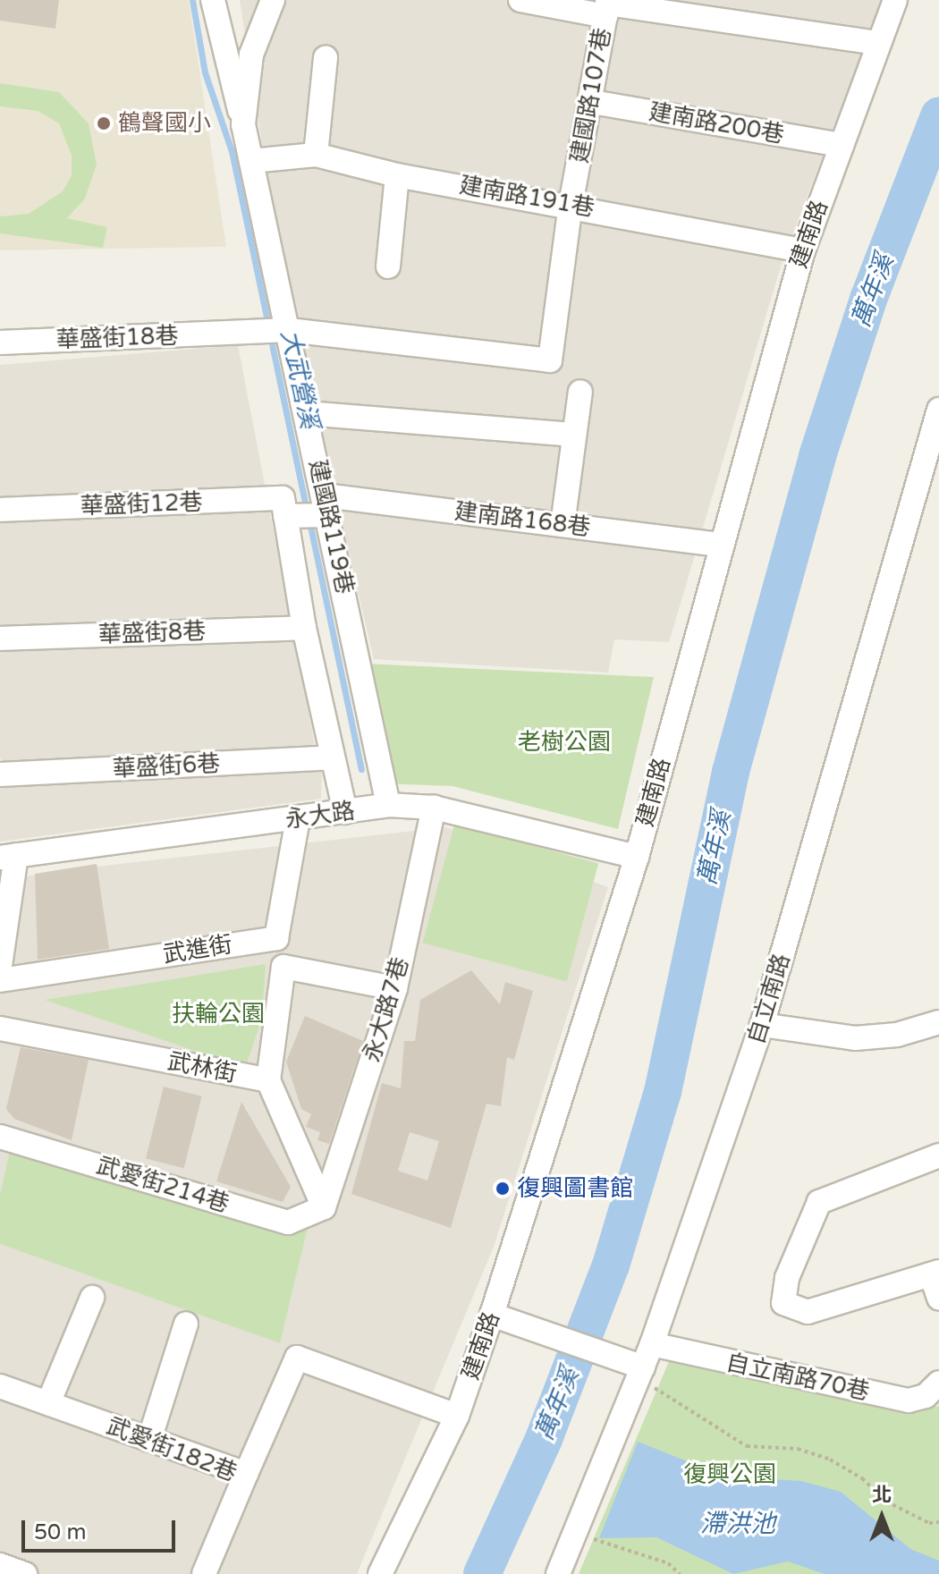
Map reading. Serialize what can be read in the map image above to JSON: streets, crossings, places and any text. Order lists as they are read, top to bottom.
{
  "streets": {
    "street": [
      "建國路107巷",
      "建南路200巷",
      "建南路191巷",
      "建南路",
      "華盛街18巷",
      "華盛街12巷",
      "建南路168巷",
      "建國路119巷",
      "華盛街8巷",
      "華盛街6巷",
      "永大路",
      "武進街",
      "自立南路",
      "永大路7巷",
      "武林街",
      "武愛街214巷",
      "自立南路70巷",
      "武愛街182巷"
    ]
  },
  "crossings": [
    ["建國路107巷", "建南路200巷"],
    ["建國路107巷", "建南路191巷"],
    ["建國路107巷", "華盛街18巷"],
    ["建南路200巷", "建南路"],
    ["建南路191巷", "建南路"],
    ["建南路191巷", "建國路119巷"],
    ["建南路", "建南路168巷"],
    ["建南路", "永大路"],
    ["華盛街18巷", "建國路119巷"],
    ["華盛街12巷", "建南路168巷"],
    ["華盛街12巷", "建國路119巷"],
    ["建南路168巷", "建國路119巷"],
    ["建國路119巷", "永大路"],
    ["永大路", "永大路7巷"],
    ["自立南路", "自立南路70巷"],
    ["永大路7巷", "武林街"],
    ["永大路7巷", "武愛街214巷"],
    ["武林街", "武愛街214巷"]
  ],
  "water": ["萬年溪", "大武營溪", "滯洪池"],
  "parks": ["老樹公園", "扶輪公園", "復興公園"],
  "places": ["鶴聲國小", "復興圖書館"],
  "scale_bar": "50 m",
  "north": "top"
}
